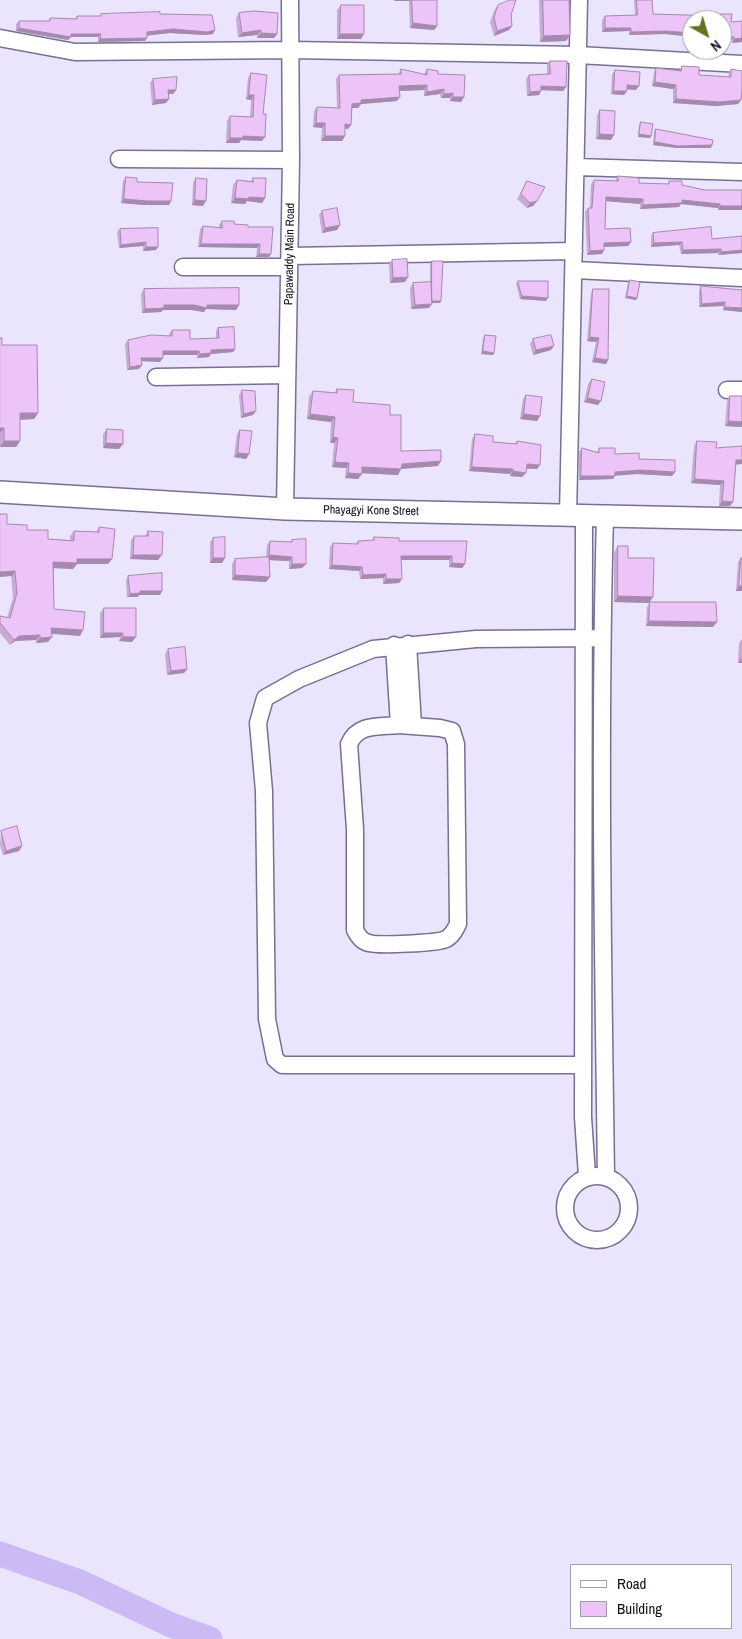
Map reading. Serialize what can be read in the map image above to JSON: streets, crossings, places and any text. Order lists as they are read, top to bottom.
{
  "streets": {
    "street": ["Papawaddy Main Road", "Phayagyi Kone Street"]
  },
  "crossings": [
    ["Papawaddy Main Road", "Phayagyi Kone Street"]
  ],
  "legend": ["Road", "Building"],
  "north": "bottom right"
}
